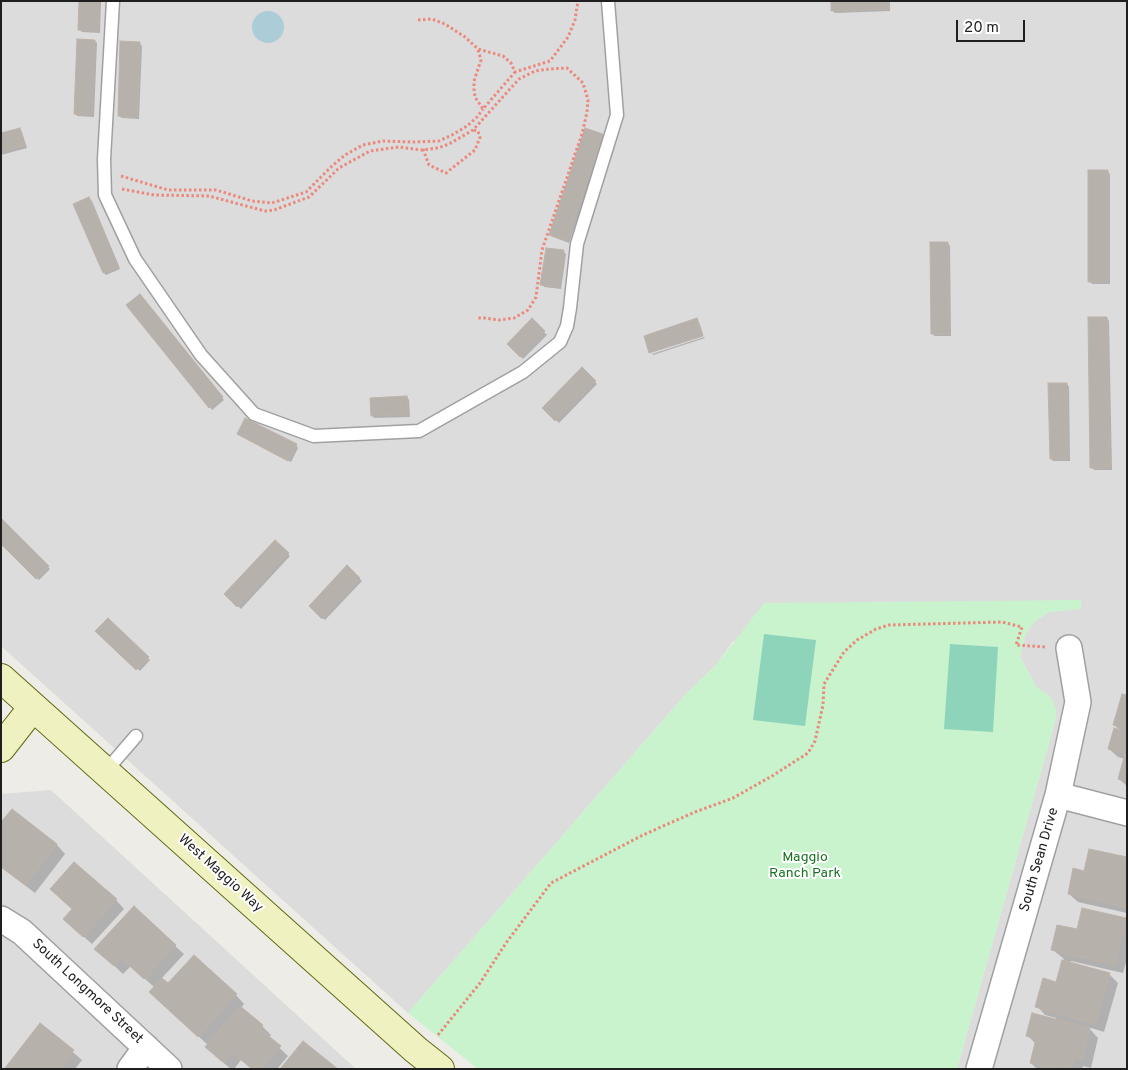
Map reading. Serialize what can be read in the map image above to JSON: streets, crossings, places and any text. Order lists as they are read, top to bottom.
{
  "streets": {
    "street": ["South Sean Drive", "West Maggio Way", "South Longmore Street"]
  },
  "parks": ["Maggio Ranch Park"],
  "scale_bar": "20 m"
}
